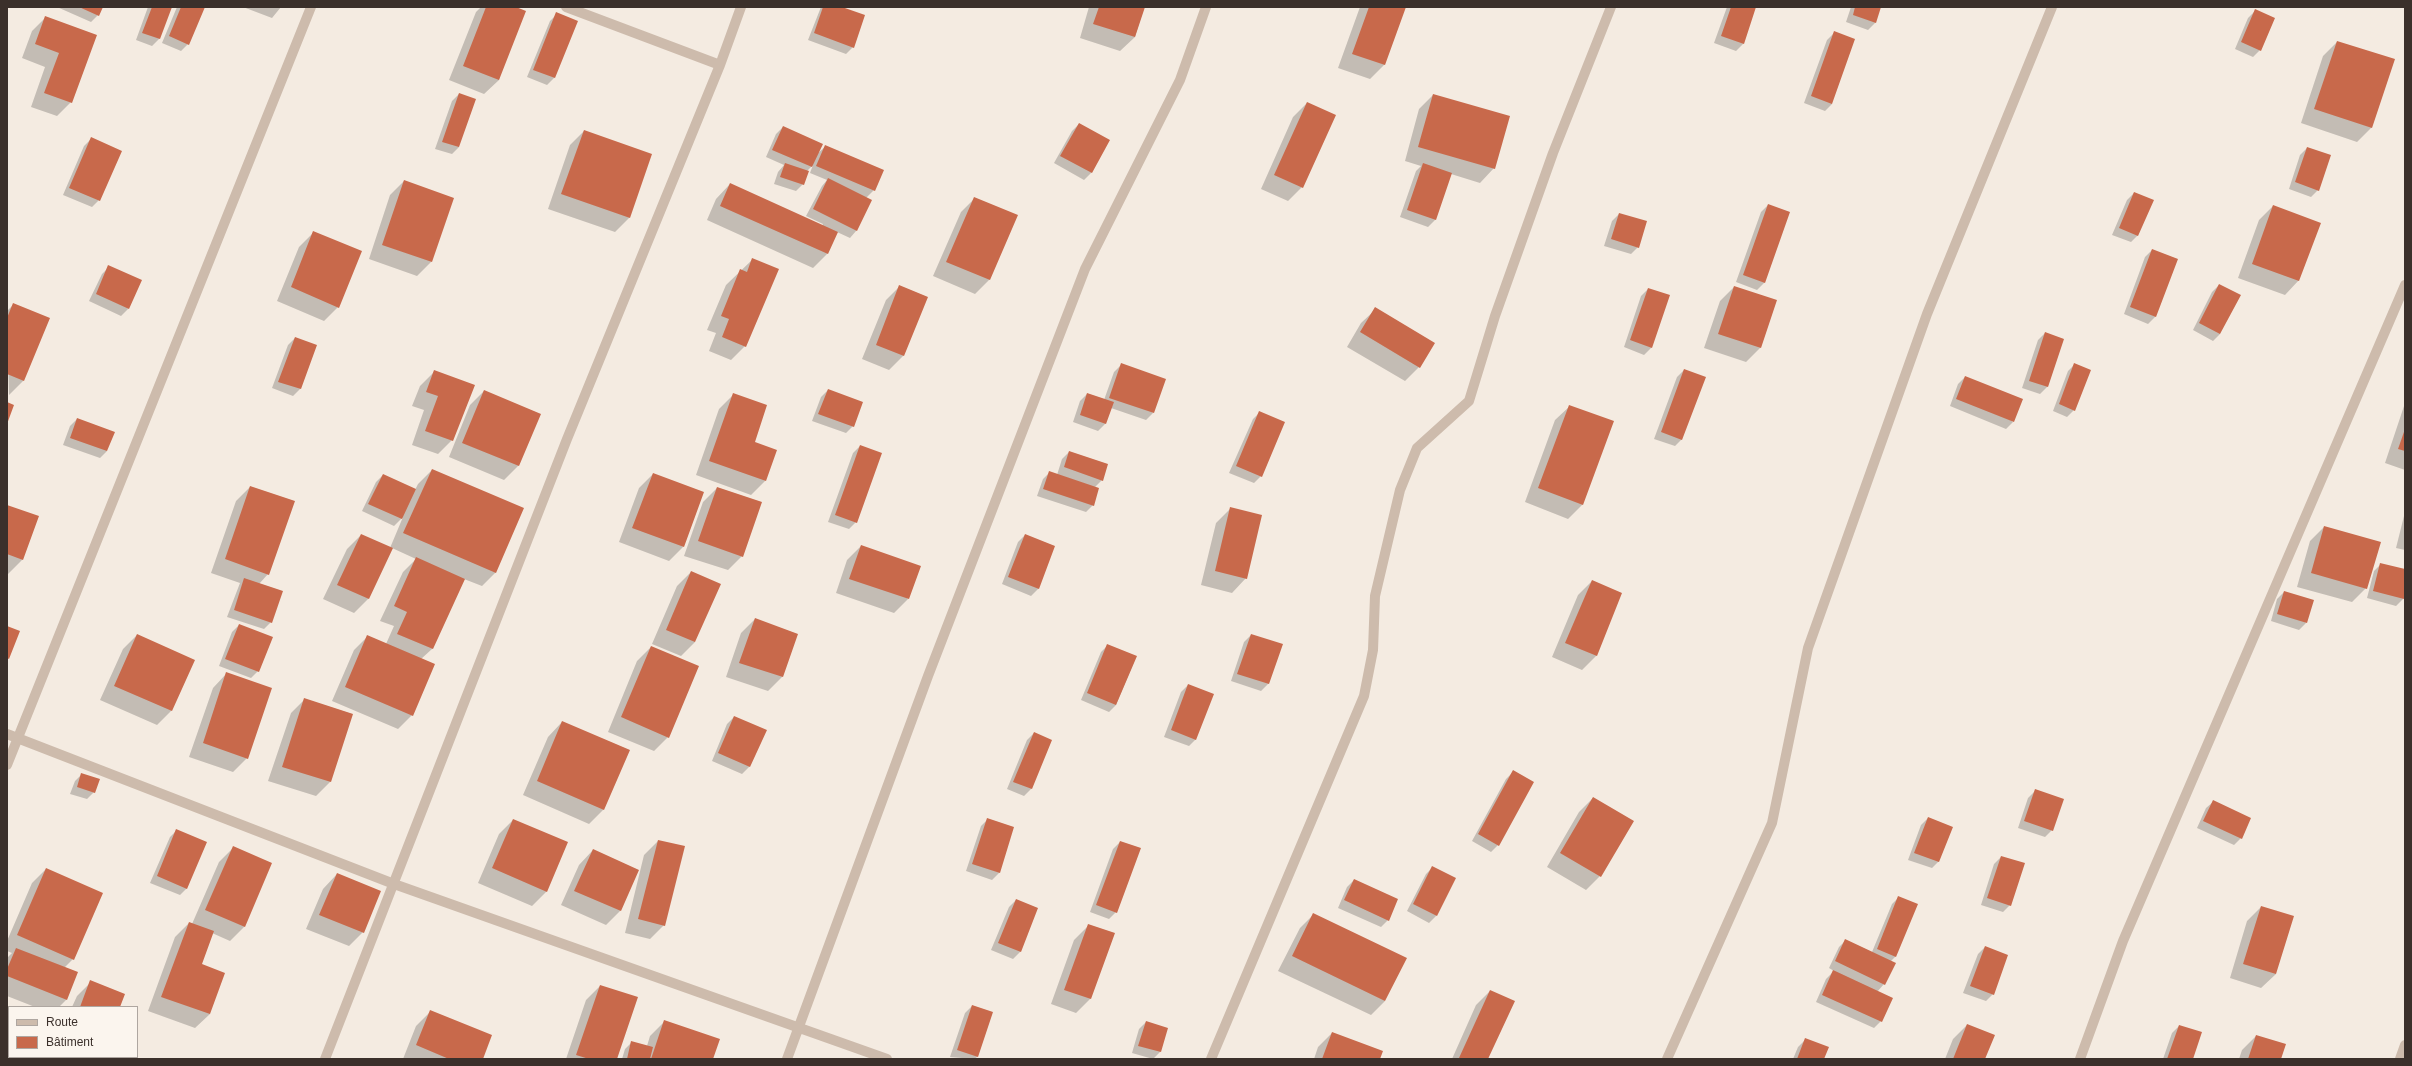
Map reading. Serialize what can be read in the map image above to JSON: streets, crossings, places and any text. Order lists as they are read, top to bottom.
{
  "legend": ["Route", "Bâtiment"]
}
